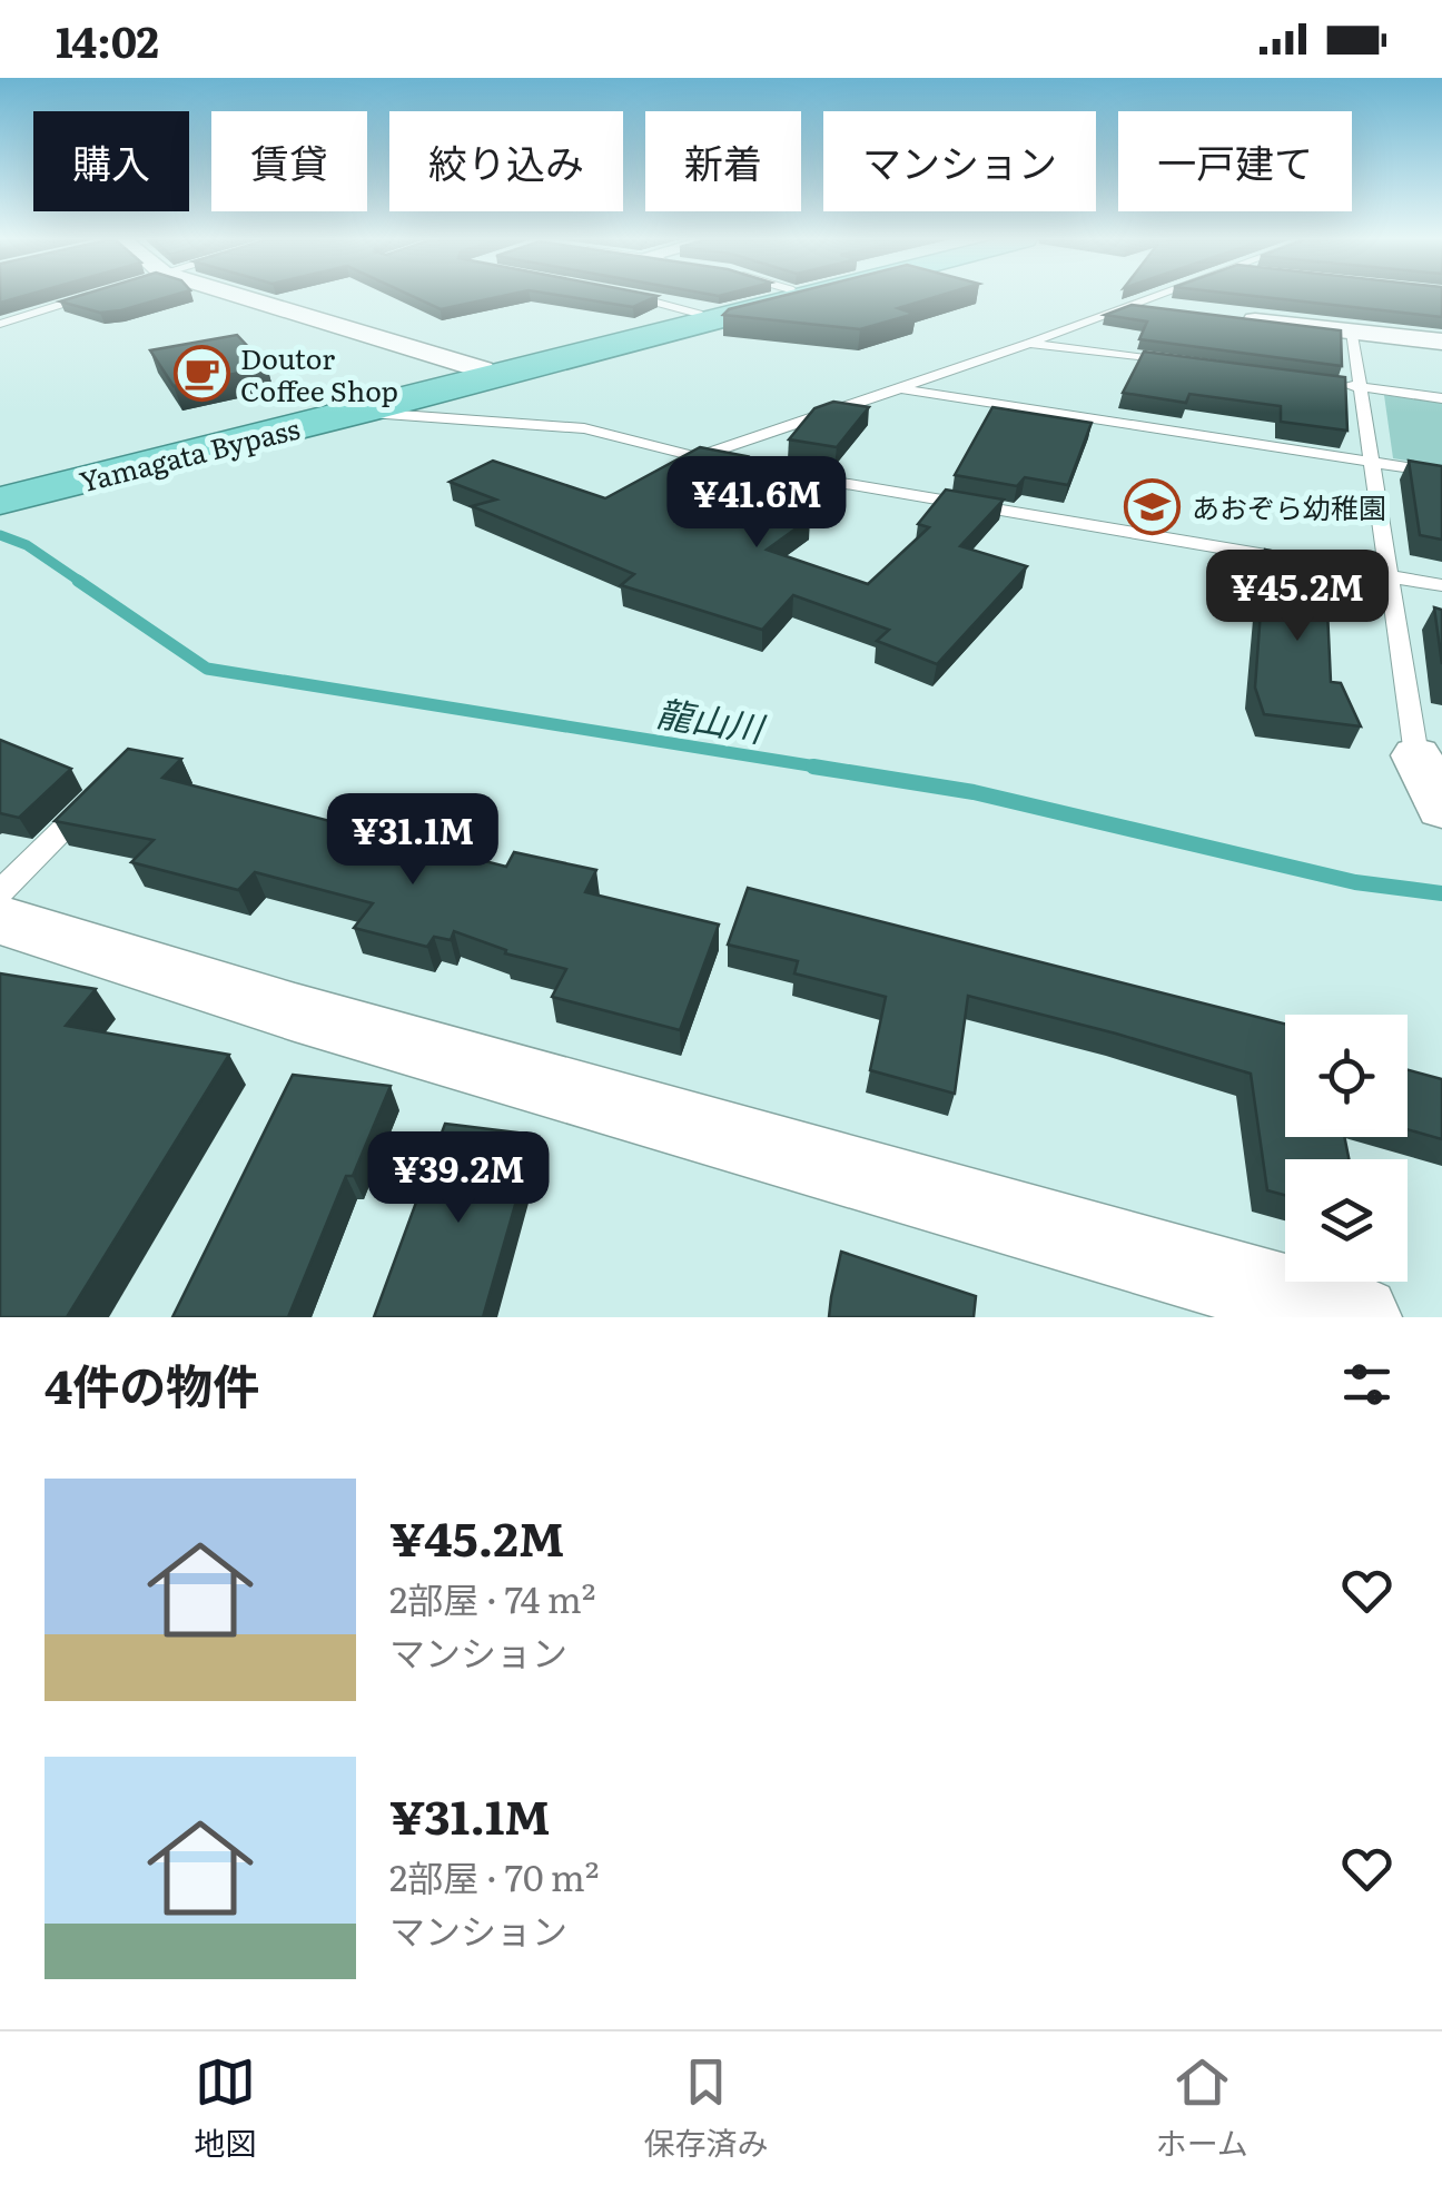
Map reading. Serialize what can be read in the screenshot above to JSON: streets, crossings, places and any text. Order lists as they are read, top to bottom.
{
  "streets": {
    "highway": ["Yamagata Bypass"]
  },
  "water": ["龍山川"],
  "places": {
    "cafe": ["Doutor Coffee Shop"],
    "school or university": ["あおぞら幼稚園"]
  },
  "page": {
    "status": "14:02",
    "chip": [
      "購入",
      "賃貸",
      "絞り込み",
      "新着",
      "マンション",
      "一戸建て"
    ],
    "price": [
      "¥41.6M",
      "¥45.2M",
      "¥31.1M",
      "¥39.2M"
    ],
    "heading": "4件の物件",
    "list": [
      {
        "name": "¥45.2M",
        "note": "2部屋 · 74 m² · マンション"
      },
      {
        "name": "¥31.1M",
        "note": "2部屋 · 70 m² · マンション"
      }
    ],
    "tabs": ["地図", "保存済み", "ホーム"]
  }
}
